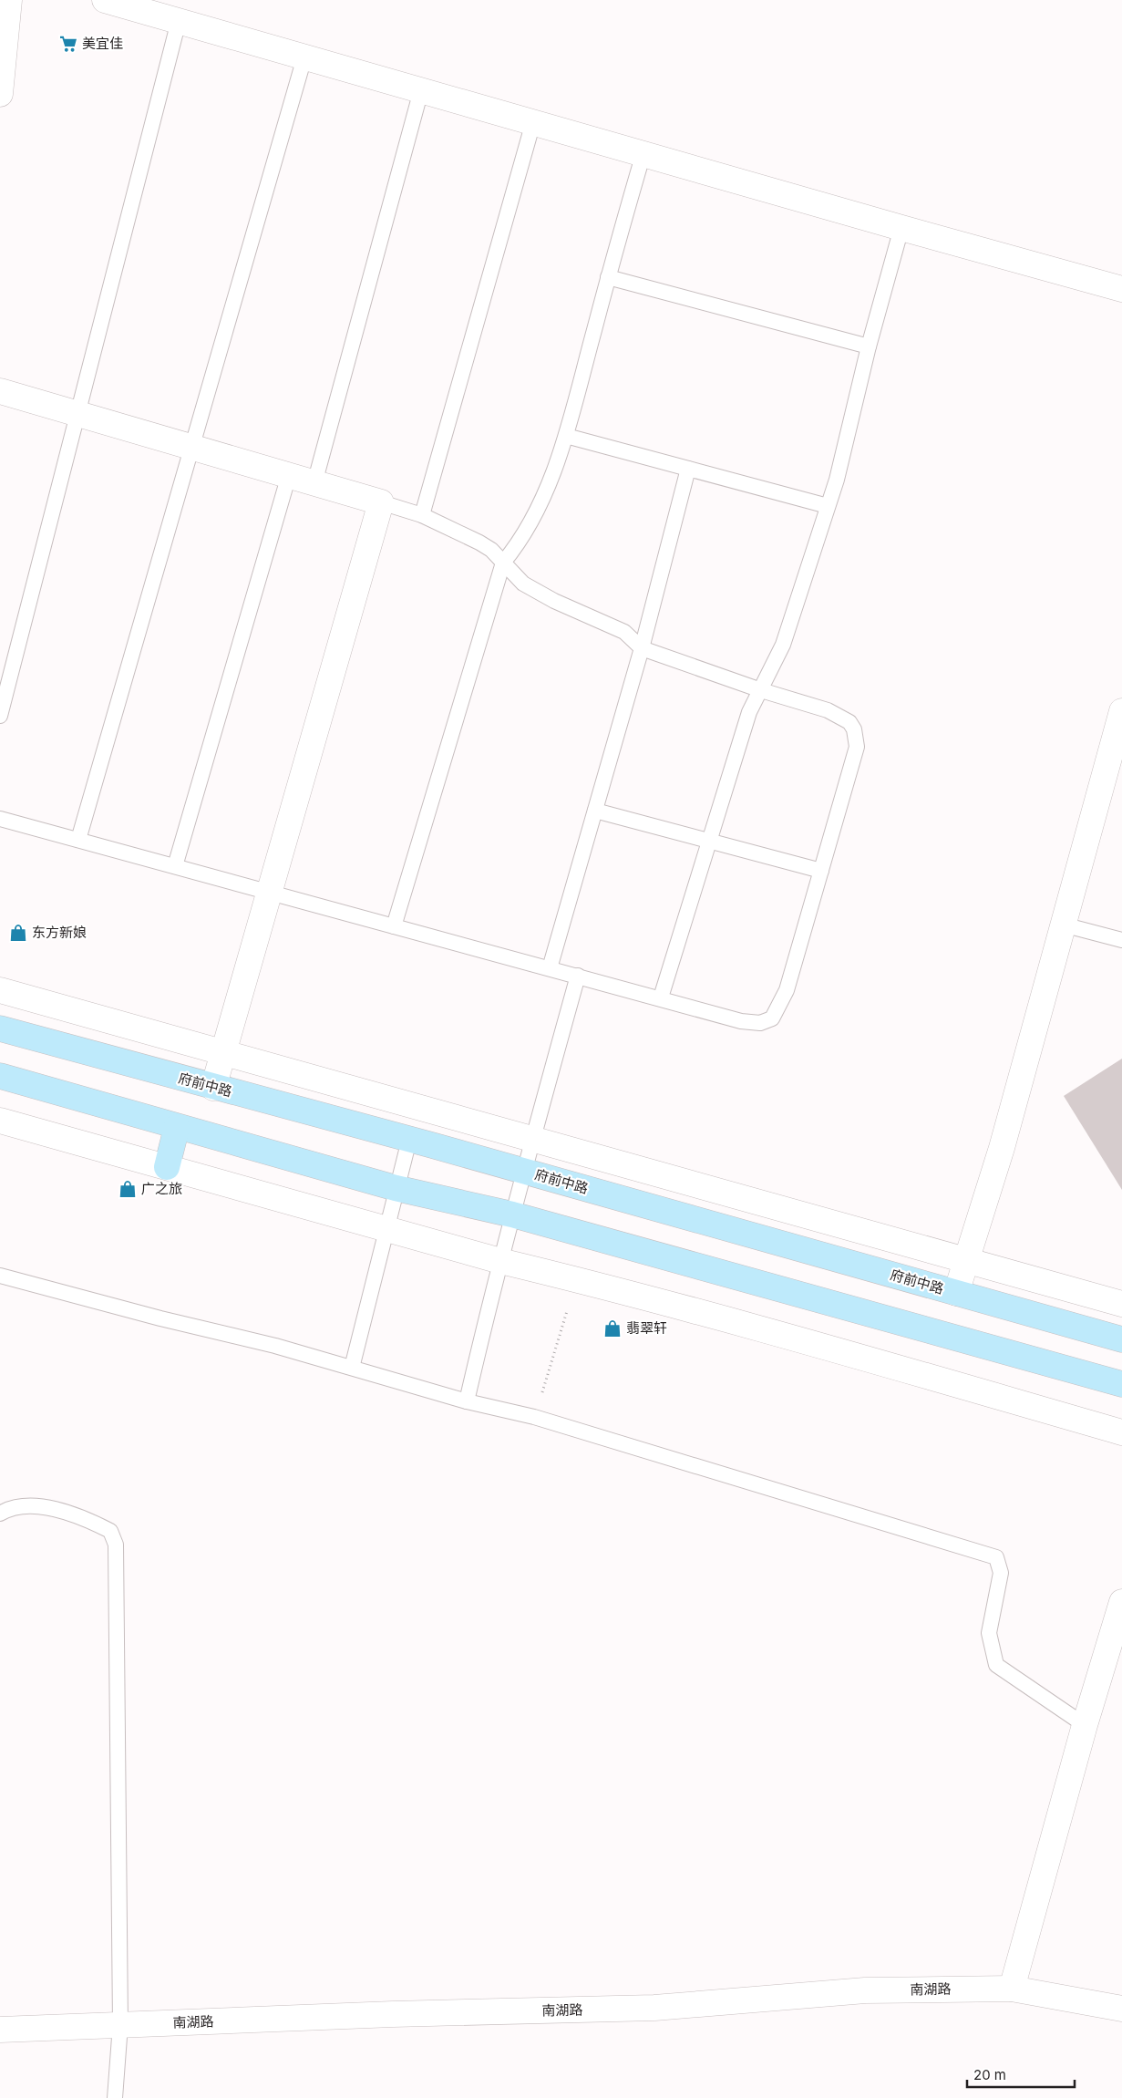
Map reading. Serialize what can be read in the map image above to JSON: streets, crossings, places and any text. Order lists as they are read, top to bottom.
{
  "streets": {
    "main road": ["府前中路"],
    "street": ["南湖路"]
  },
  "places": {
    "supermarket": ["美宜佳"],
    "shop": ["东方新娘", "广之旅", "翡翠轩"]
  },
  "scale_bar": "20 m"
}
